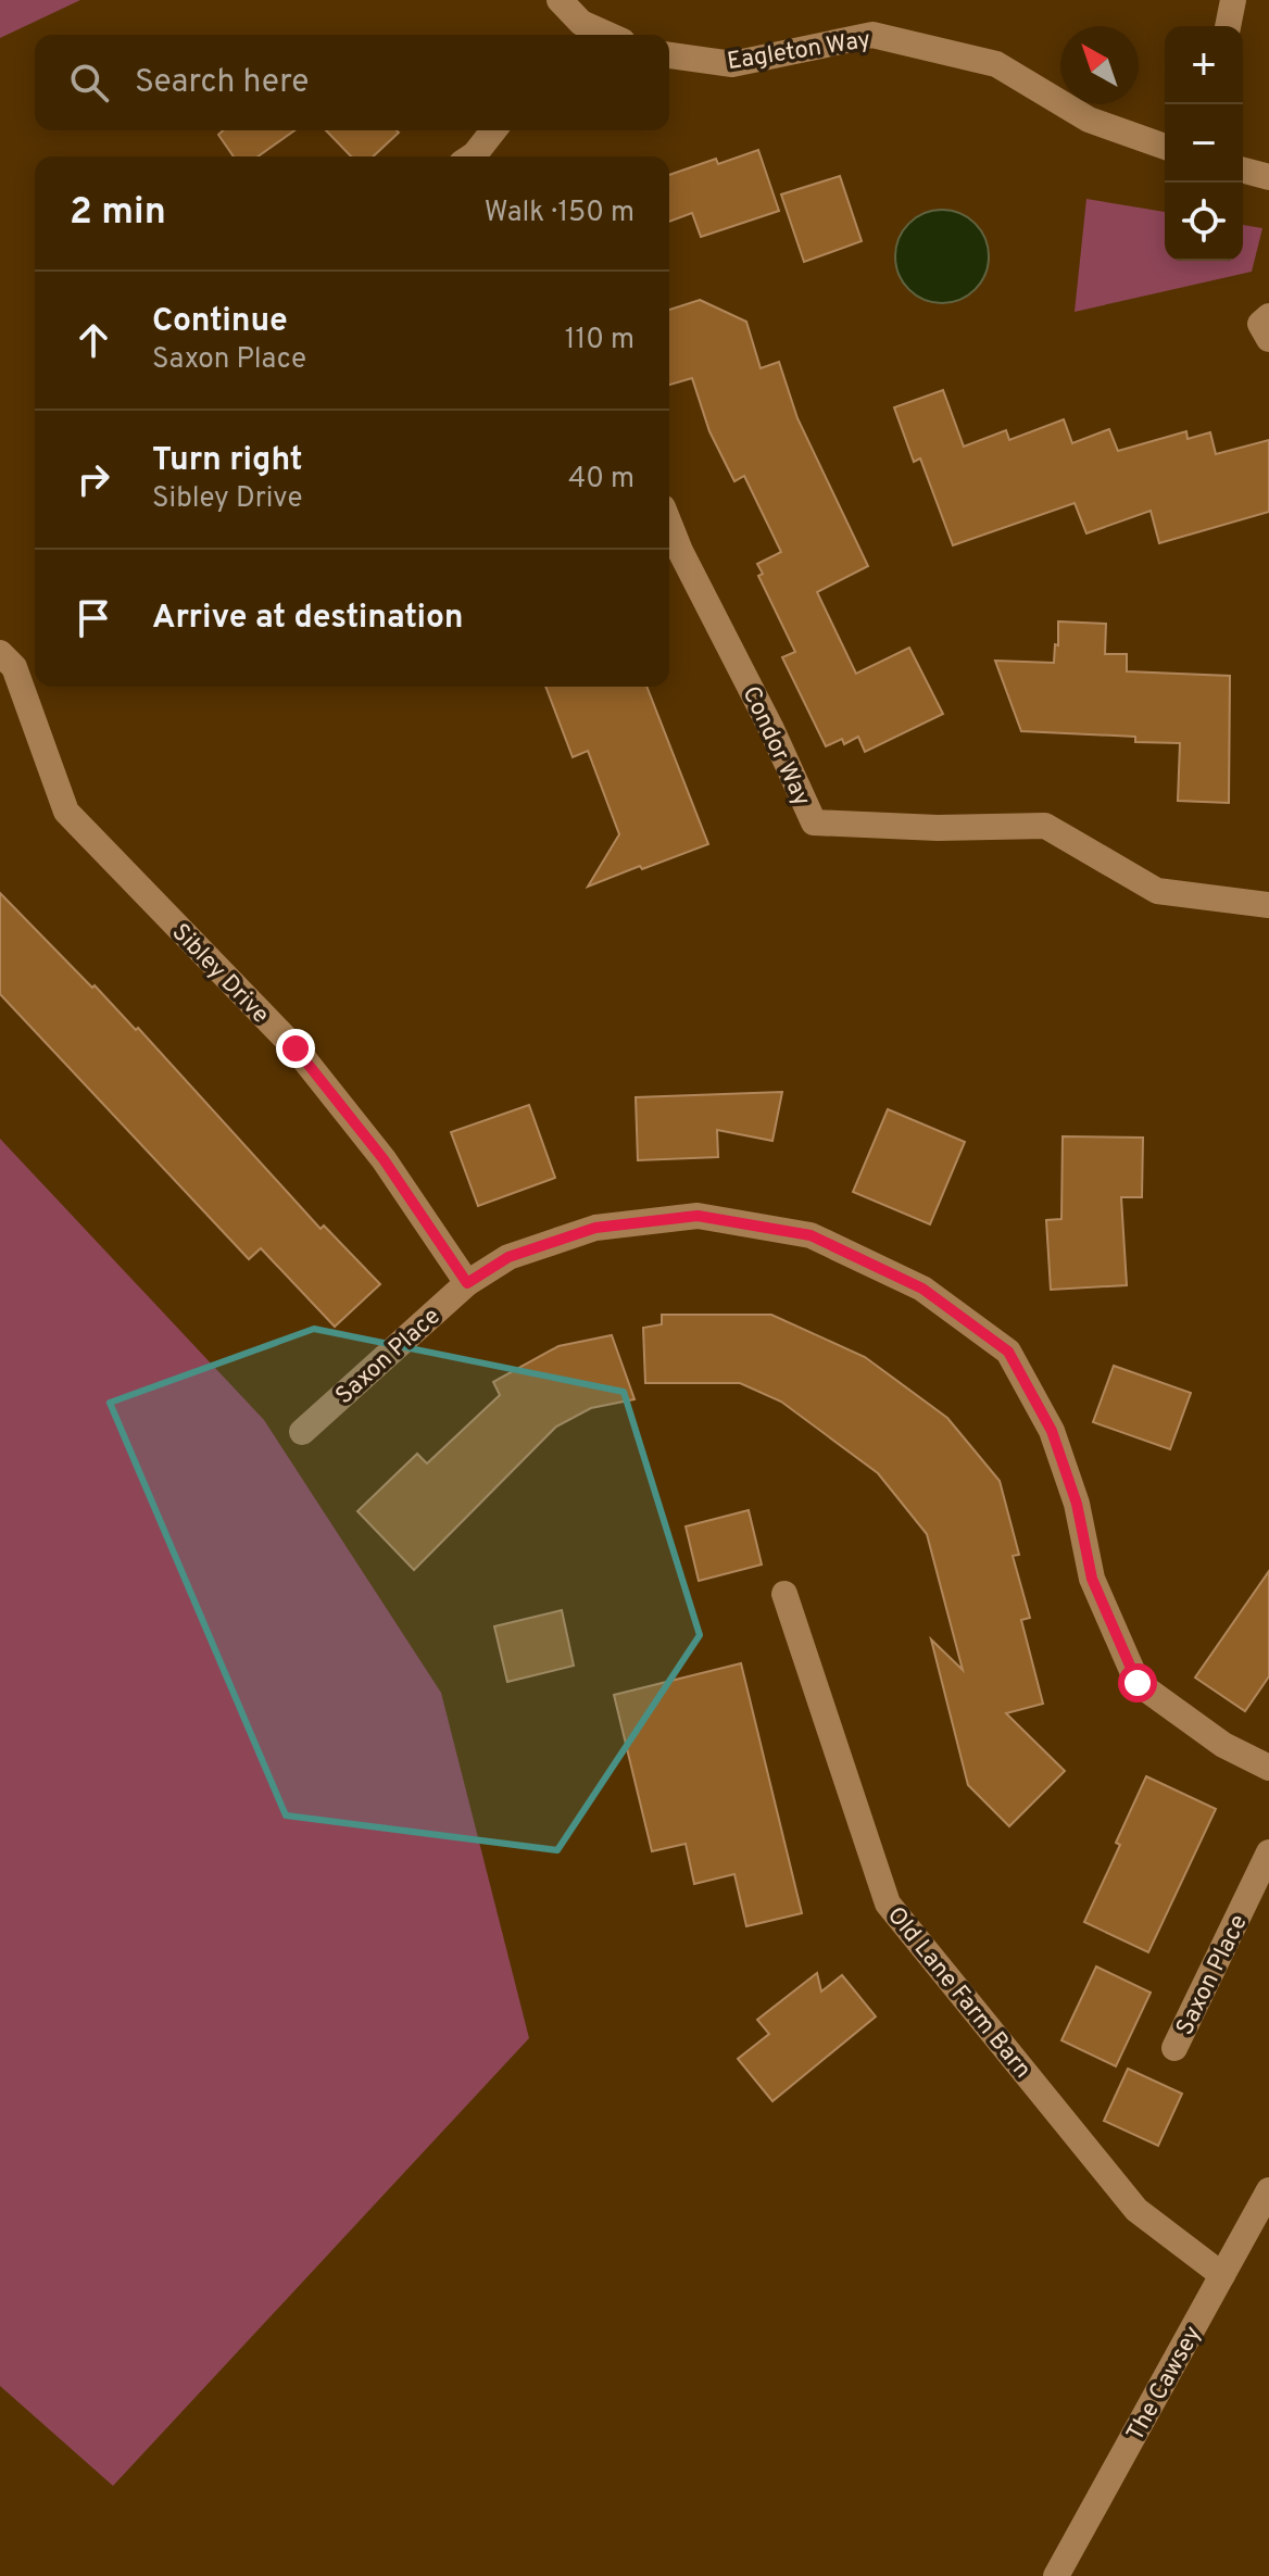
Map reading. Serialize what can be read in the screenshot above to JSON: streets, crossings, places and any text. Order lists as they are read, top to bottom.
{
  "streets": {
    "street": [
      "Eagleton Way",
      "Condor Way",
      "Sibley Drive",
      "Saxon Place",
      "Old Lane Farm Barn",
      "The Cawsey"
    ]
  },
  "crossings": [
    ["Sibley Drive", "Saxon Place"],
    ["Old Lane Farm Barn", "The Cawsey"]
  ],
  "north": "top left",
  "page": {
    "map_buttons": ["+", "−"],
    "search": "Search here",
    "heading": ["2 min", "Walk · 150 m"],
    "list": [
      ["Continue", "Saxon Place", "110 m"],
      ["Turn right", "Sibley Drive", "40 m"],
      "Arrive at destination"
    ]
  }
}
